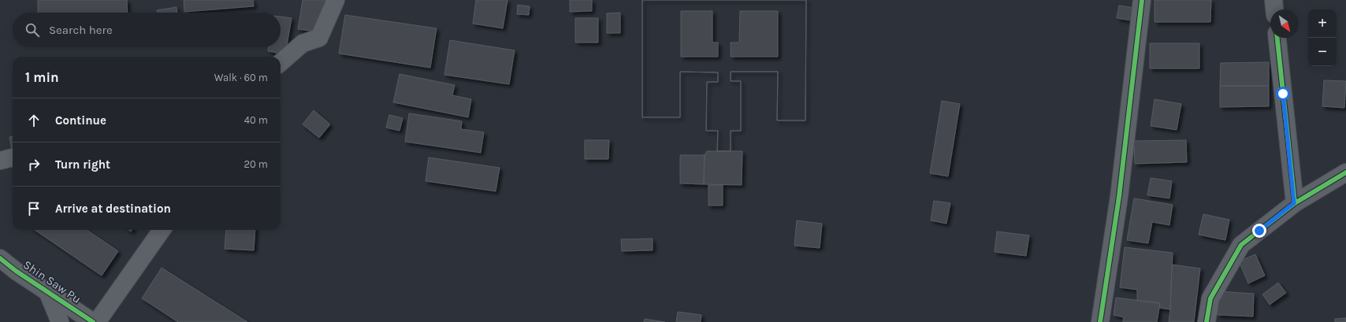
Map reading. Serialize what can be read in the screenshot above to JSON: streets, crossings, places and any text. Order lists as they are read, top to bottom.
{
  "streets": {
    "street": ["Shin Saw Pu"]
  },
  "north": "bottom right",
  "page": {
    "map_buttons": ["+", "−"],
    "search": "Search here",
    "heading": ["1 min", "Walk · 60 m"],
    "list": [
      ["Continue", "40 m"],
      ["Turn right", "20 m"],
      "Arrive at destination"
    ]
  }
}
